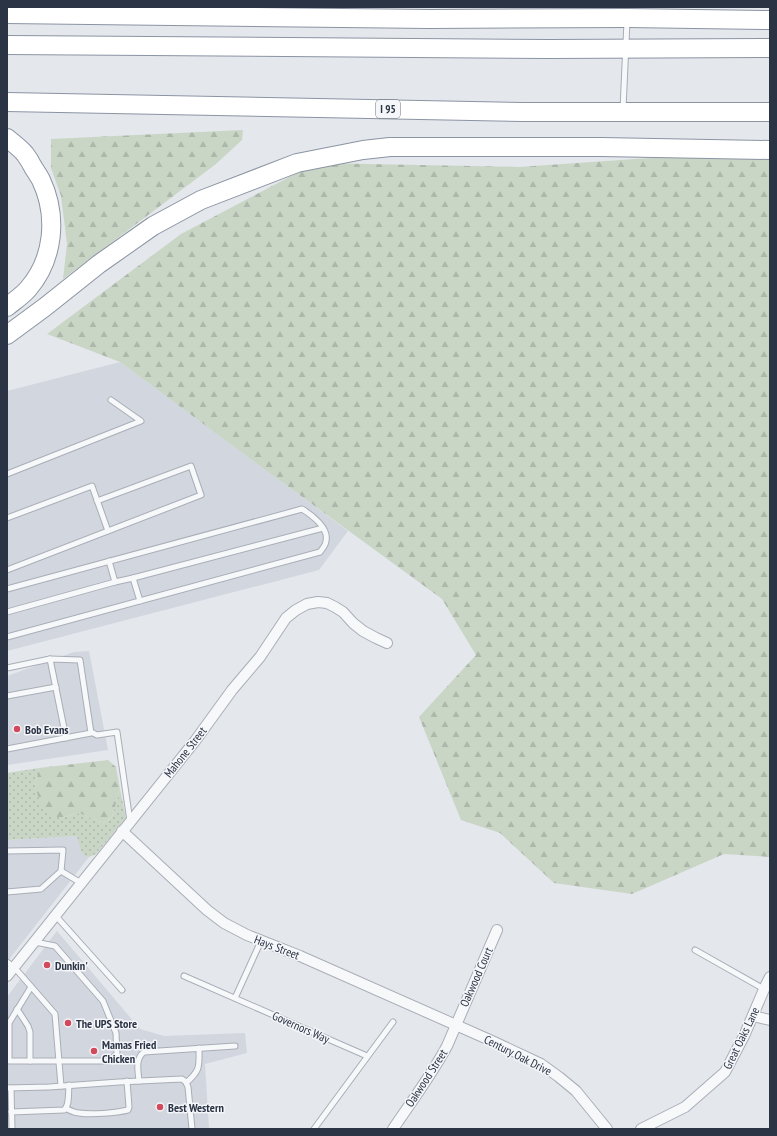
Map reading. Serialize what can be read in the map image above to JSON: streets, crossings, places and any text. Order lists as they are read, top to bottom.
{
  "streets": {
    "highway": ["I 95"],
    "street": [
      "Mahone Street",
      "Hays Street",
      "Oakwood Court",
      "Great Oaks Lane",
      "Century Oak Drive",
      "Oakwood Street"
    ],
    "lane": ["Governors Way"]
  },
  "crossings": [
    ["Mahone Street", "Hays Street"],
    ["Hays Street", "Oakwood Court"],
    ["Hays Street", "Century Oak Drive"],
    ["Hays Street", "Oakwood Street"],
    ["Oakwood Court", "Century Oak Drive"],
    ["Oakwood Court", "Oakwood Street"],
    ["Century Oak Drive", "Oakwood Street"]
  ],
  "places": [
    "Bob Evans",
    "Dunkin'",
    "The UPS Store",
    "Mamas Fried Chicken",
    "Best Western"
  ]
}
